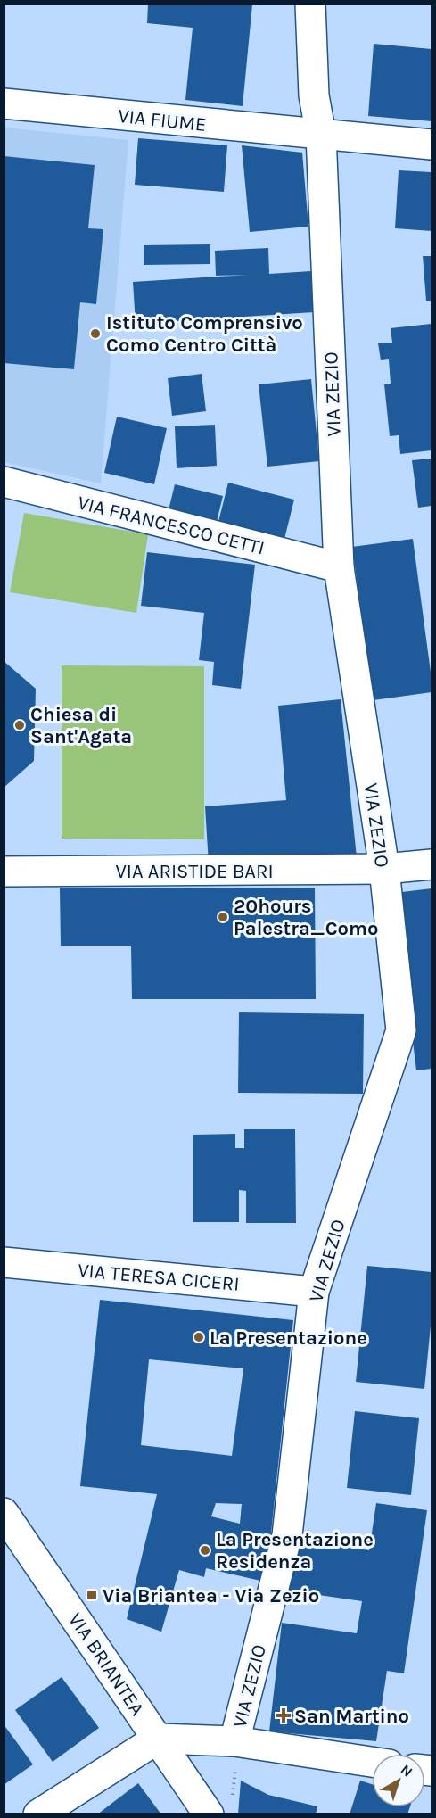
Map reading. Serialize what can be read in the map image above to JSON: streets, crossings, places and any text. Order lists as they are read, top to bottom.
{
  "streets": {
    "street": [
      "VIA FIUME",
      "VIA ZEZIO",
      "VIA FRANCESCO CETTI",
      "VIA ARISTIDE BARI",
      "VIA TERESA CICERI",
      "VIA BRIANTEA"
    ]
  },
  "crossings": [
    ["VIA FIUME", "VIA ZEZIO"],
    ["VIA ZEZIO", "VIA FRANCESCO CETTI"],
    ["VIA ZEZIO", "VIA ARISTIDE BARI"],
    ["VIA ZEZIO", "VIA TERESA CICERI"],
    ["VIA ZEZIO", "VIA BRIANTEA"]
  ],
  "places": {
    "other": [
      "Istituto Comprensivo Como Centro Città",
      "Chiesa di Sant'Agata",
      "20hours Palestra_Como",
      "La Presentazione",
      "La Presentazione Residenza"
    ],
    "transit": ["Via Briantea - Via Zezio"],
    "health": ["San Martino"]
  },
  "north": "top right"
}
